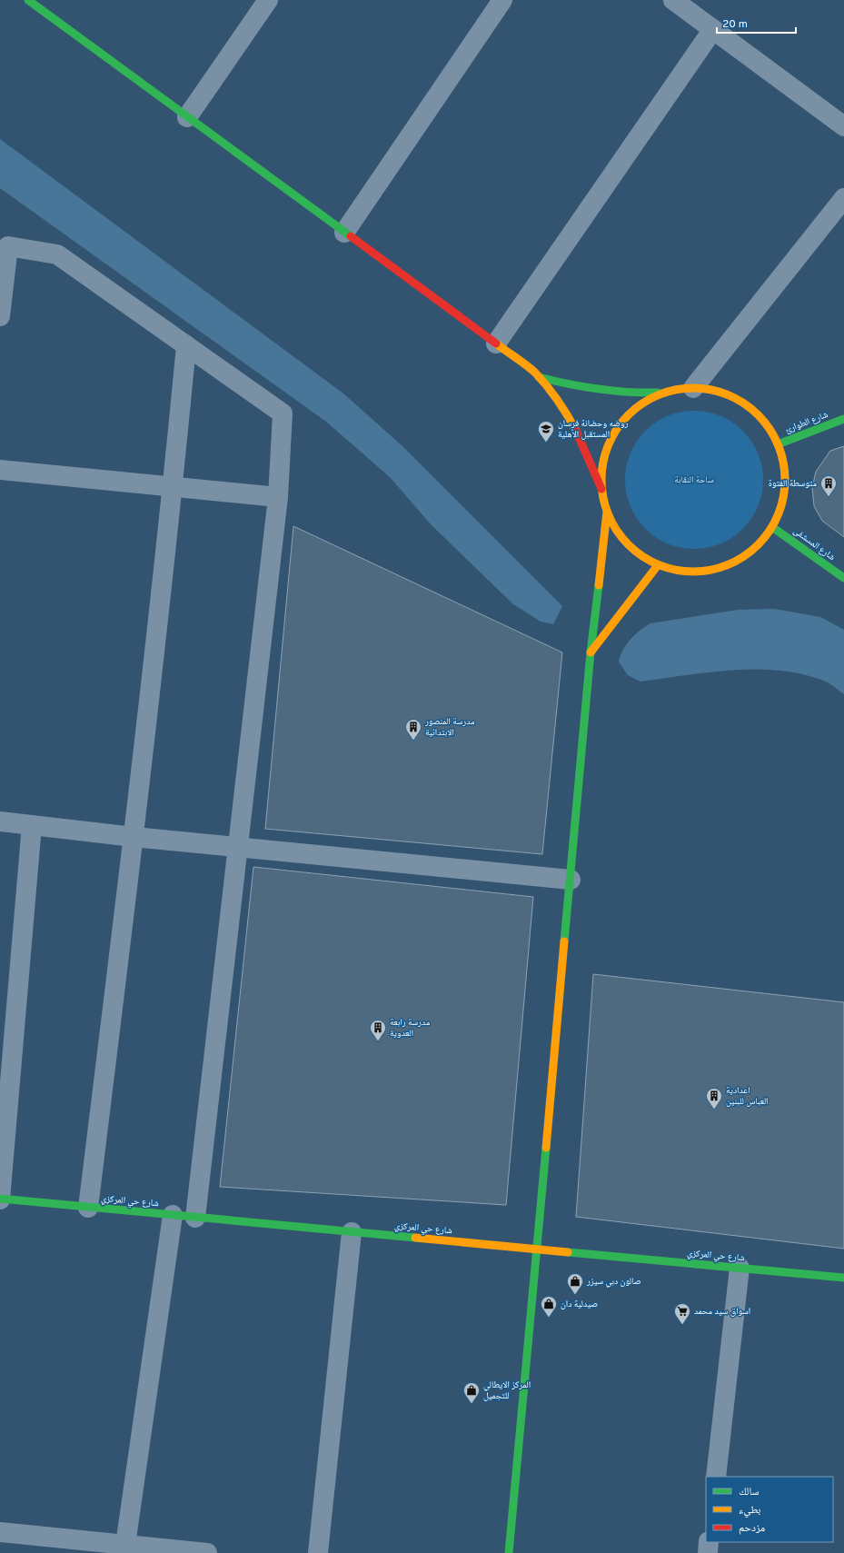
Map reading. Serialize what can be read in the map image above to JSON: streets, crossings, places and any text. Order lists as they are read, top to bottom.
{
  "streets": {
    "street": ["شارع الطوارئ", "شارع المسشفى", "شارع حي المركزي"]
  },
  "parks": ["ساحة النقابة"],
  "places": {
    "school or university": ["روضه وحضانة فرسان المستقبل الأهلية"],
    "building": [
      "متوسطة الفتوة",
      "مدرسة المنصور الابتدائية",
      "مدرسة رابعة العدوية",
      "اعدادية العباس للبنين"
    ],
    "shop": ["صالون دبي سيزر", "صيدلية دان", "المركز الايطالي للتجميل"],
    "supermarket": ["اسواق سيد محمد"]
  },
  "legend": ["سالك", "بطيء", "مزدحم"],
  "scale_bar": "20 m"
}
